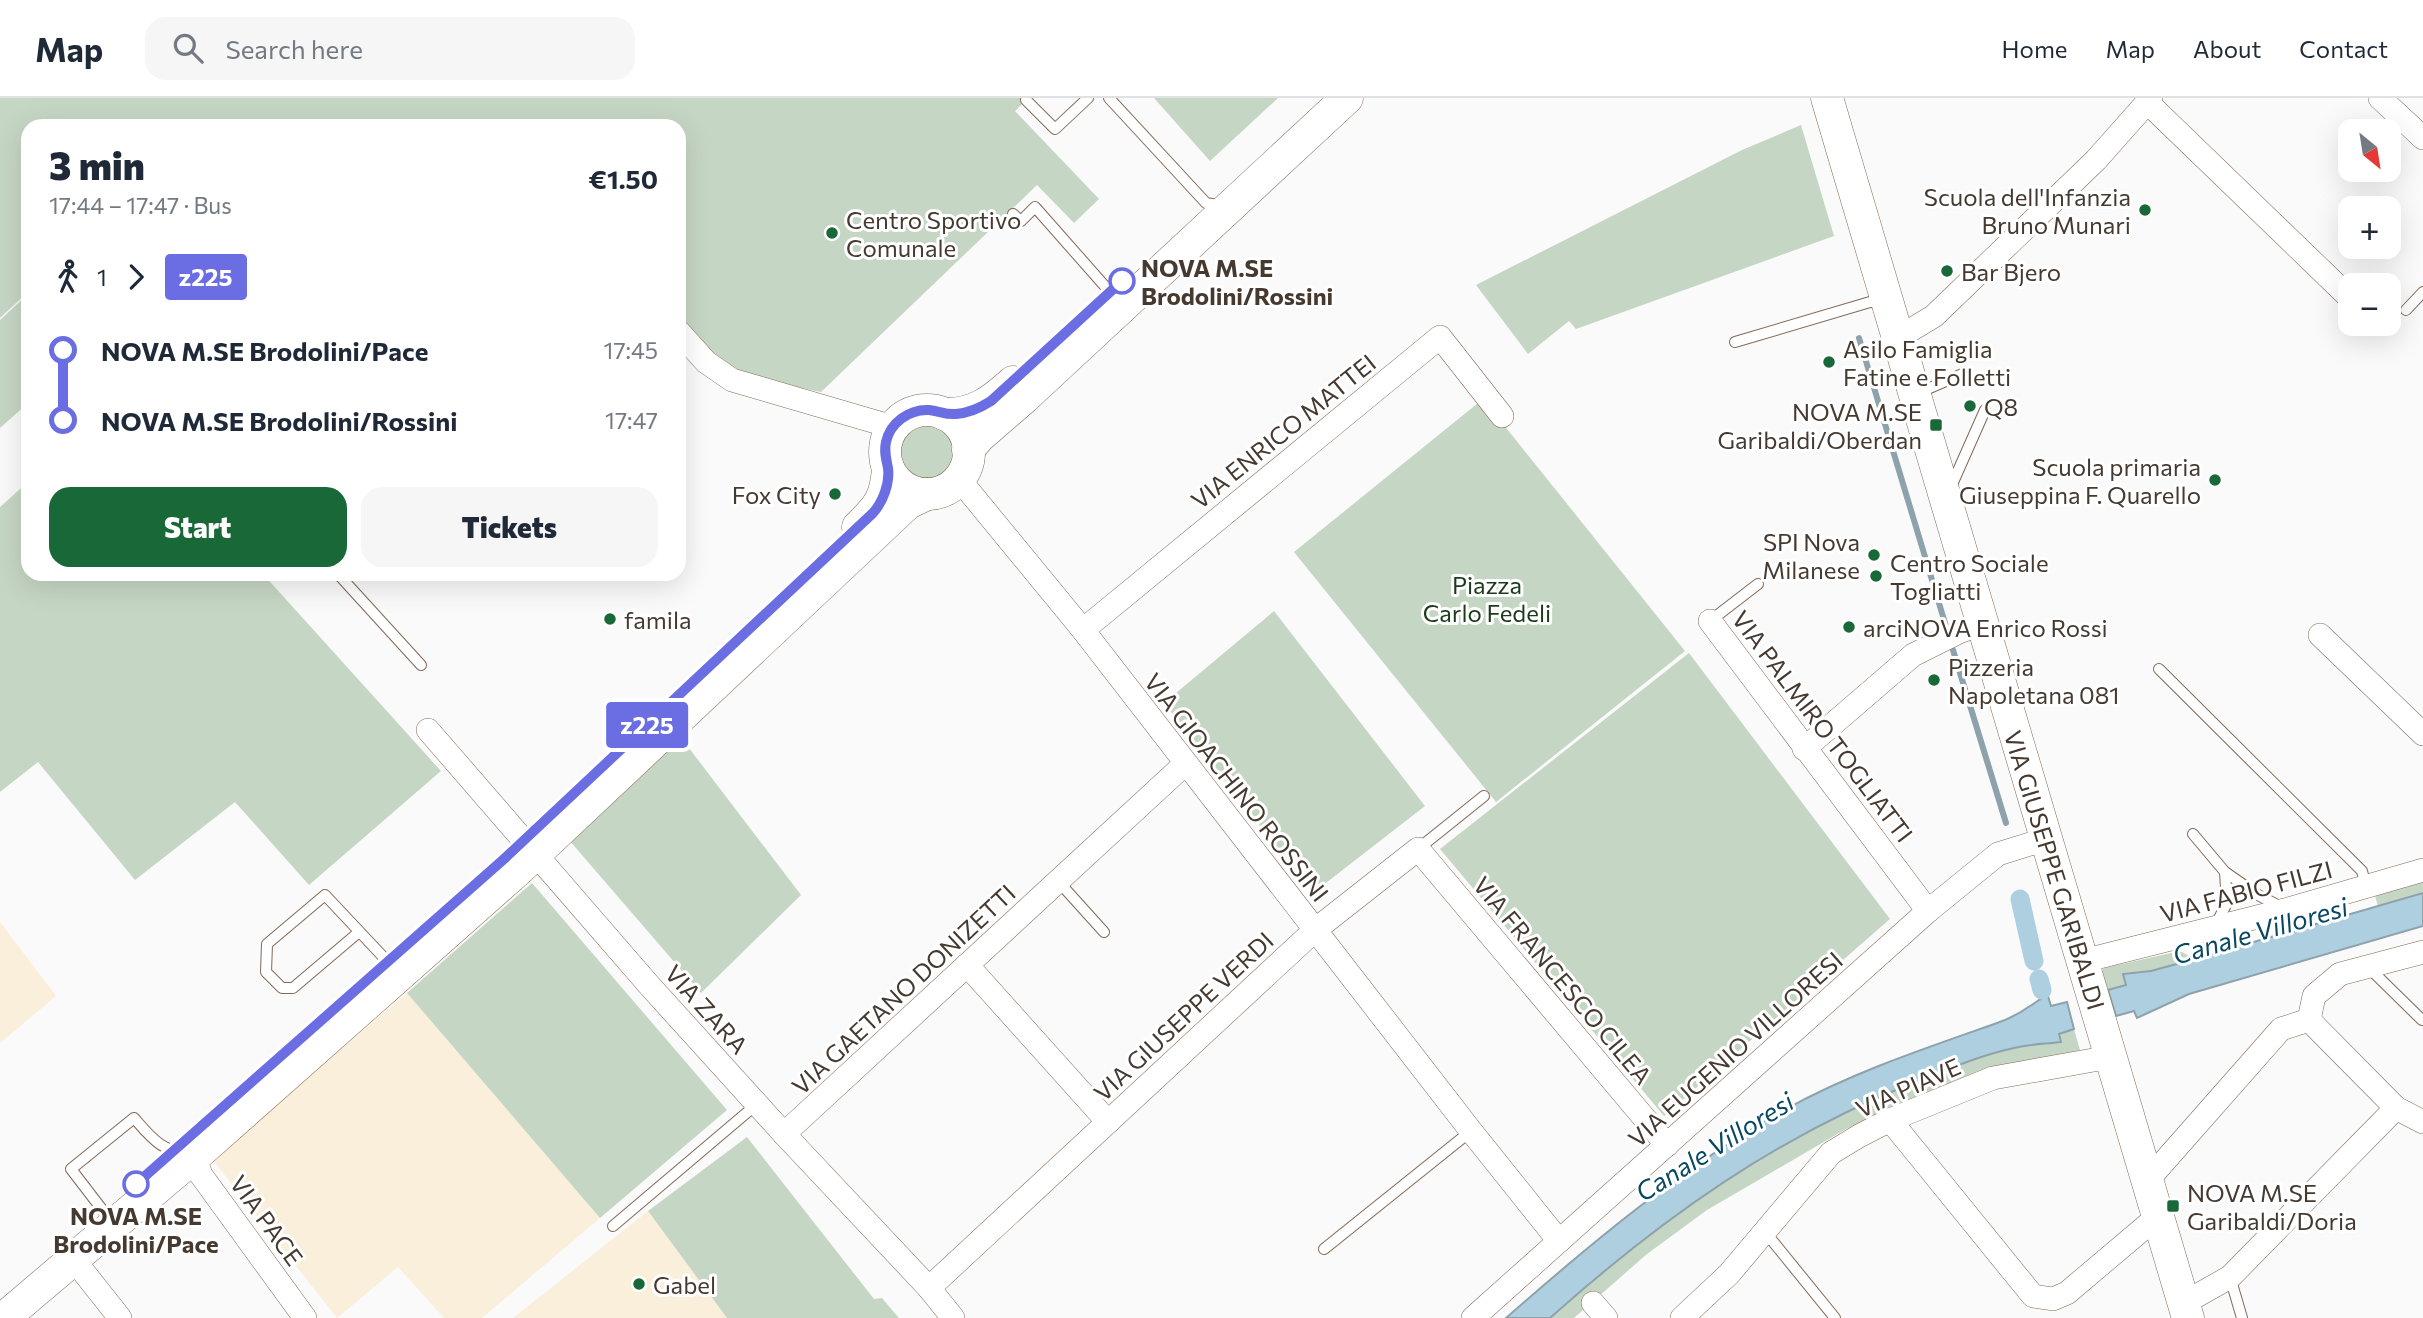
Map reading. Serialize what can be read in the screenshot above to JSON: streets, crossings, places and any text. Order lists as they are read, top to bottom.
{
  "streets": {
    "main road": ["VIA GIUSEPPE GARIBALDI"],
    "street": [
      "VIA ENRICO MATTEI",
      "VIA PALMIRO TOGLIATTI",
      "VIA GIOACHINO ROSSINI",
      "VIA FABIO FILZI",
      "VIA FRANCESCO CILEA",
      "VIA GAETANO DONIZETTI",
      "VIA ZARA",
      "VIA GIUSEPPE VERDI",
      "VIA EUGENIO VILLORESI",
      "VIA PIAVE",
      "VIA PACE"
    ]
  },
  "crossings": [
    ["VIA ENRICO MATTEI", "VIA GIOACHINO ROSSINI"],
    ["VIA PALMIRO TOGLIATTI", "VIA EUGENIO VILLORESI"],
    ["VIA GIOACHINO ROSSINI", "VIA GAETANO DONIZETTI"],
    ["VIA GIOACHINO ROSSINI", "VIA GIUSEPPE VERDI"],
    ["VIA GIOACHINO ROSSINI", "VIA EUGENIO VILLORESI"],
    ["VIA GIUSEPPE GARIBALDI", "VIA FABIO FILZI"],
    ["VIA GIUSEPPE GARIBALDI", "VIA EUGENIO VILLORESI"],
    ["VIA GIUSEPPE GARIBALDI", "VIA PIAVE"],
    ["VIA FRANCESCO CILEA", "VIA GIUSEPPE VERDI"],
    ["VIA FRANCESCO CILEA", "VIA EUGENIO VILLORESI"],
    ["VIA GAETANO DONIZETTI", "VIA ZARA"],
    ["VIA ZARA", "VIA GIUSEPPE VERDI"]
  ],
  "water": ["Canale Villoresi"],
  "parks": ["Piazza Carlo Fedeli"],
  "places": {
    "other": [
      "Scuola dell'Infanzia Bruno Munari",
      "Centro Sportivo Comunale",
      "Bar Bjero",
      "NOVA M.SE Brodolini/Rossini",
      "Asilo Famiglia Fatine e Folletti",
      "Q8",
      "Scuola primaria Giuseppina F. Quarello",
      "Fox City",
      "SPI Nova Milanese",
      "Centro Sociale Togliatti",
      "famila",
      "arciNOVA Enrico Rossi",
      "Pizzeria Napoletana 081",
      "NOVA M.SE Brodolini/Pace",
      "Gabel"
    ],
    "transit": ["NOVA M.SE Garibaldi/Oberdan", "NOVA M.SE Garibaldi/Doria"]
  },
  "lines": ["bus line z225"],
  "north": "bottom right",
  "page": {
    "header": "Map",
    "search": "Search here",
    "nav": [
      "Home",
      "Map",
      "About",
      "Contact"
    ],
    "on_map": "z225",
    "map_buttons": ["+", "−"],
    "heading": ["3 min", "17:44 – 17:47 · Bus", "€1.50"],
    "legs": ["1", "z225"],
    "list": [
      {
        "name": "NOVA M.SE Brodolini/Pace",
        "value": "17:45"
      },
      {
        "name": "NOVA M.SE Brodolini/Rossini",
        "value": "17:47"
      }
    ],
    "buttons": ["Start", "Tickets"]
  }
}
